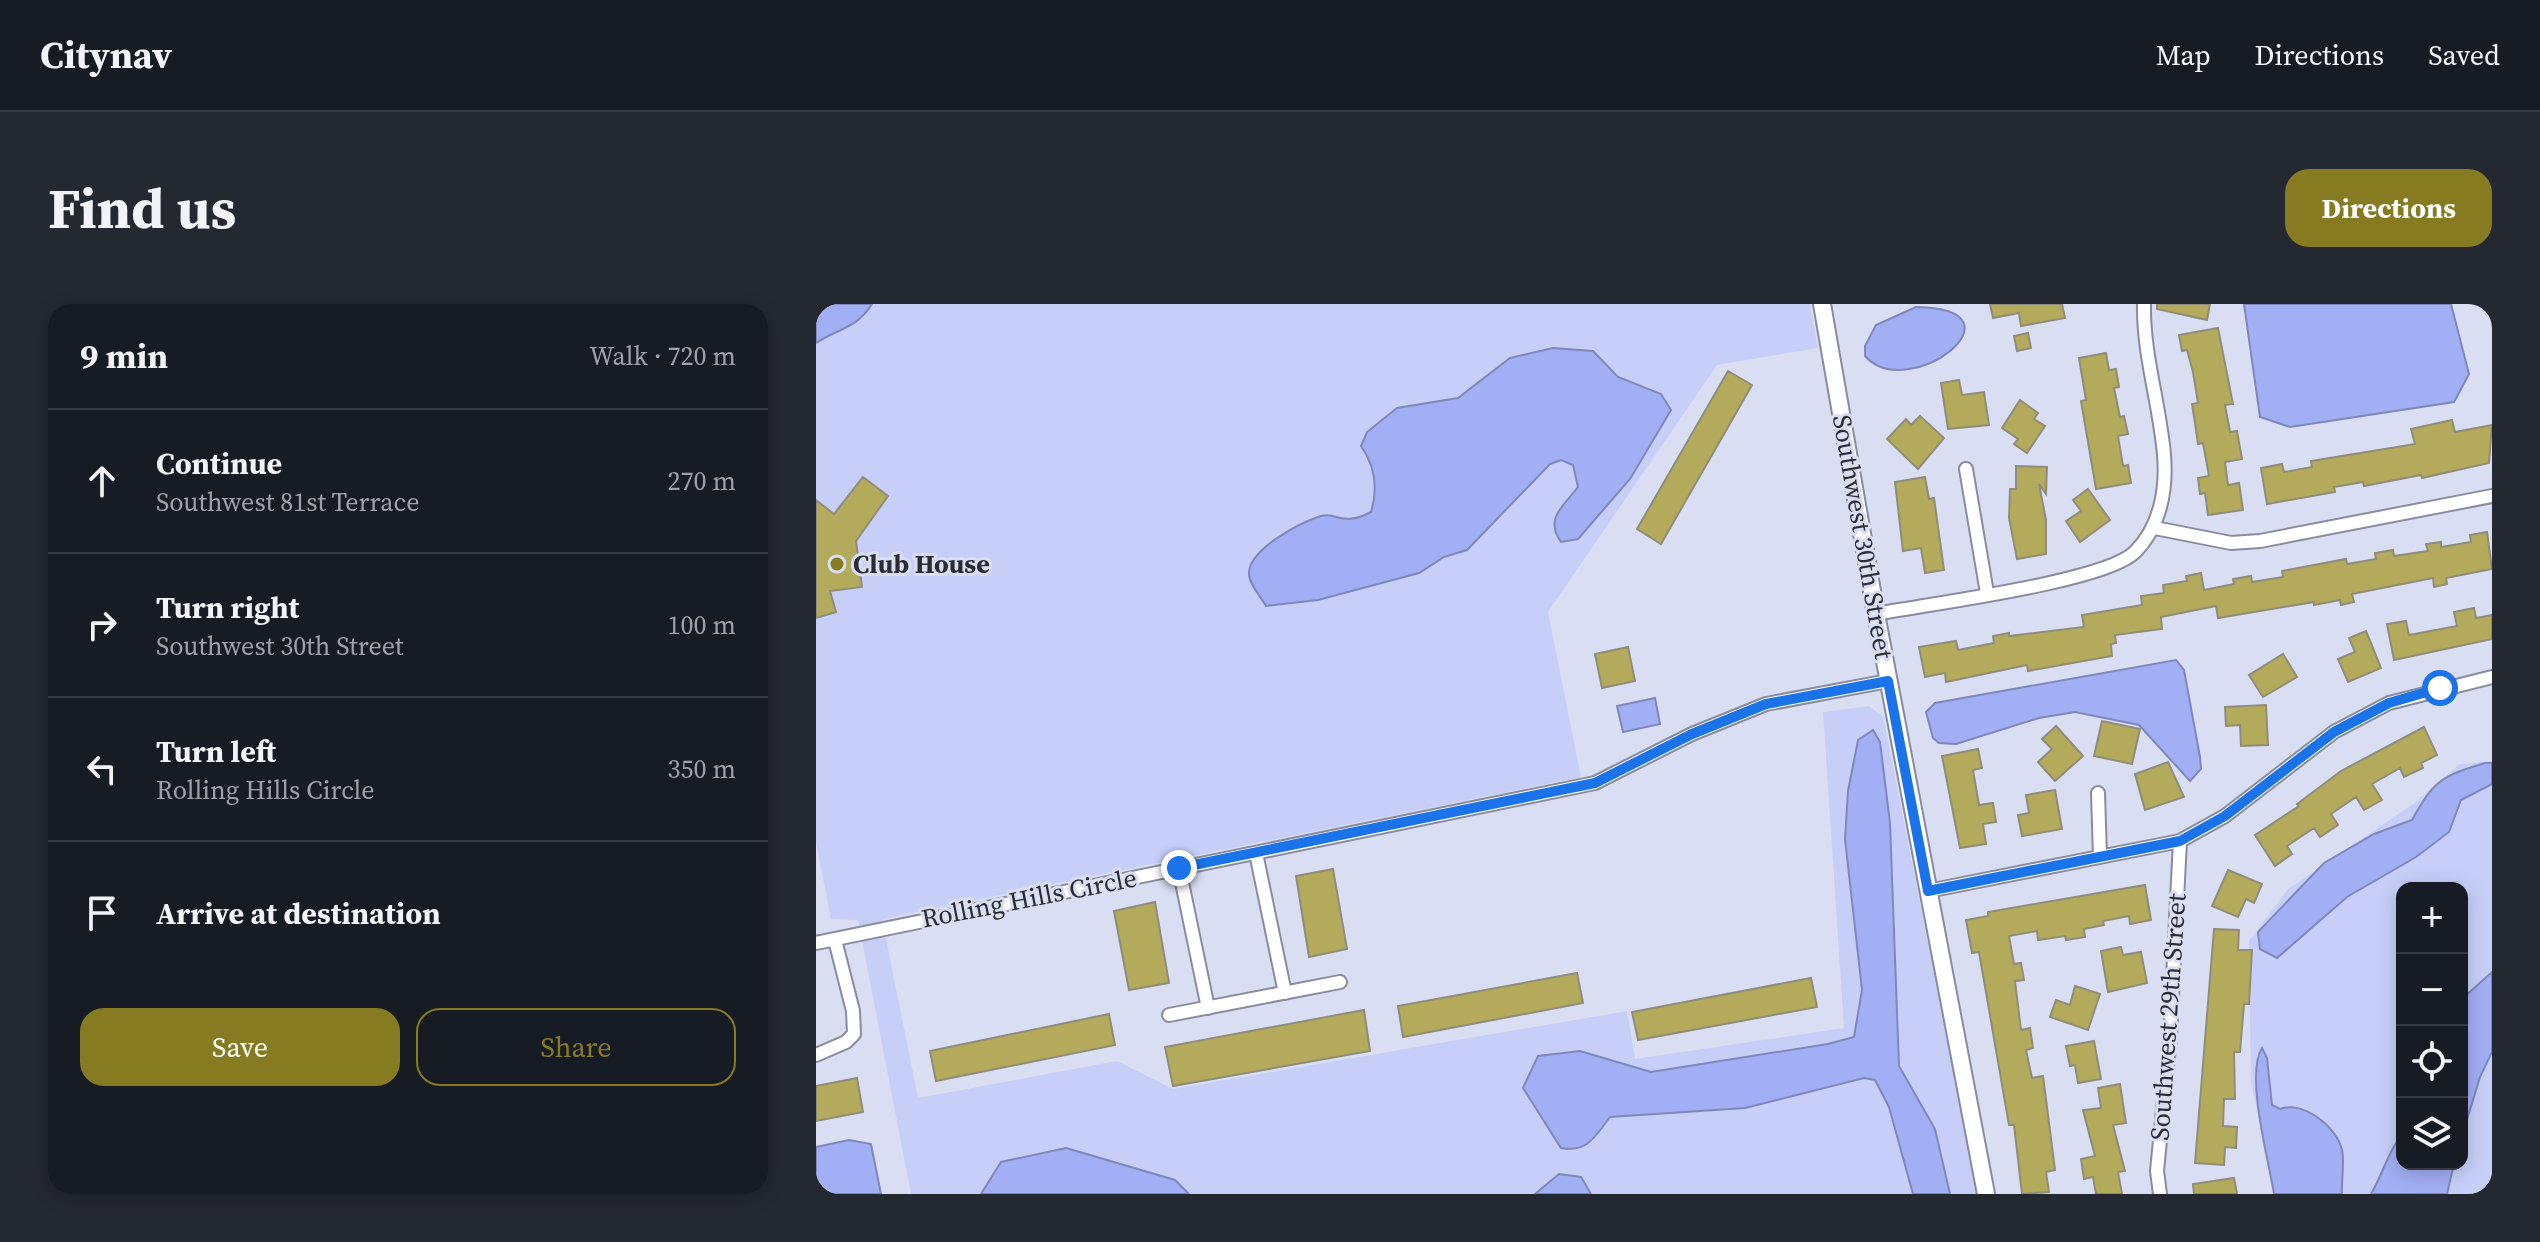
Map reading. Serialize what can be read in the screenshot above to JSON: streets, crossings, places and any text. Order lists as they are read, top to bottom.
{
  "streets": {
    "street": ["Southwest 30th Street", "Rolling Hills Circle", "Southwest 29th Street"]
  },
  "crossings": [
    ["Southwest 30th Street", "Rolling Hills Circle"]
  ],
  "places": ["Club House"],
  "page": {
    "header": "Citynav",
    "nav": ["Map", "Directions", "Saved"],
    "buttons": [
      "Directions",
      ["Save", "Share"]
    ],
    "title": "Find us",
    "heading": ["9 min", "Walk · 720 m"],
    "list": [
      ["Continue", "Southwest 81st Terrace", "270 m"],
      ["Turn right", "Southwest 30th Street", "100 m"],
      ["Turn left", "Rolling Hills Circle", "350 m"],
      "Arrive at destination"
    ],
    "map_buttons": ["+", "−"]
  }
}
